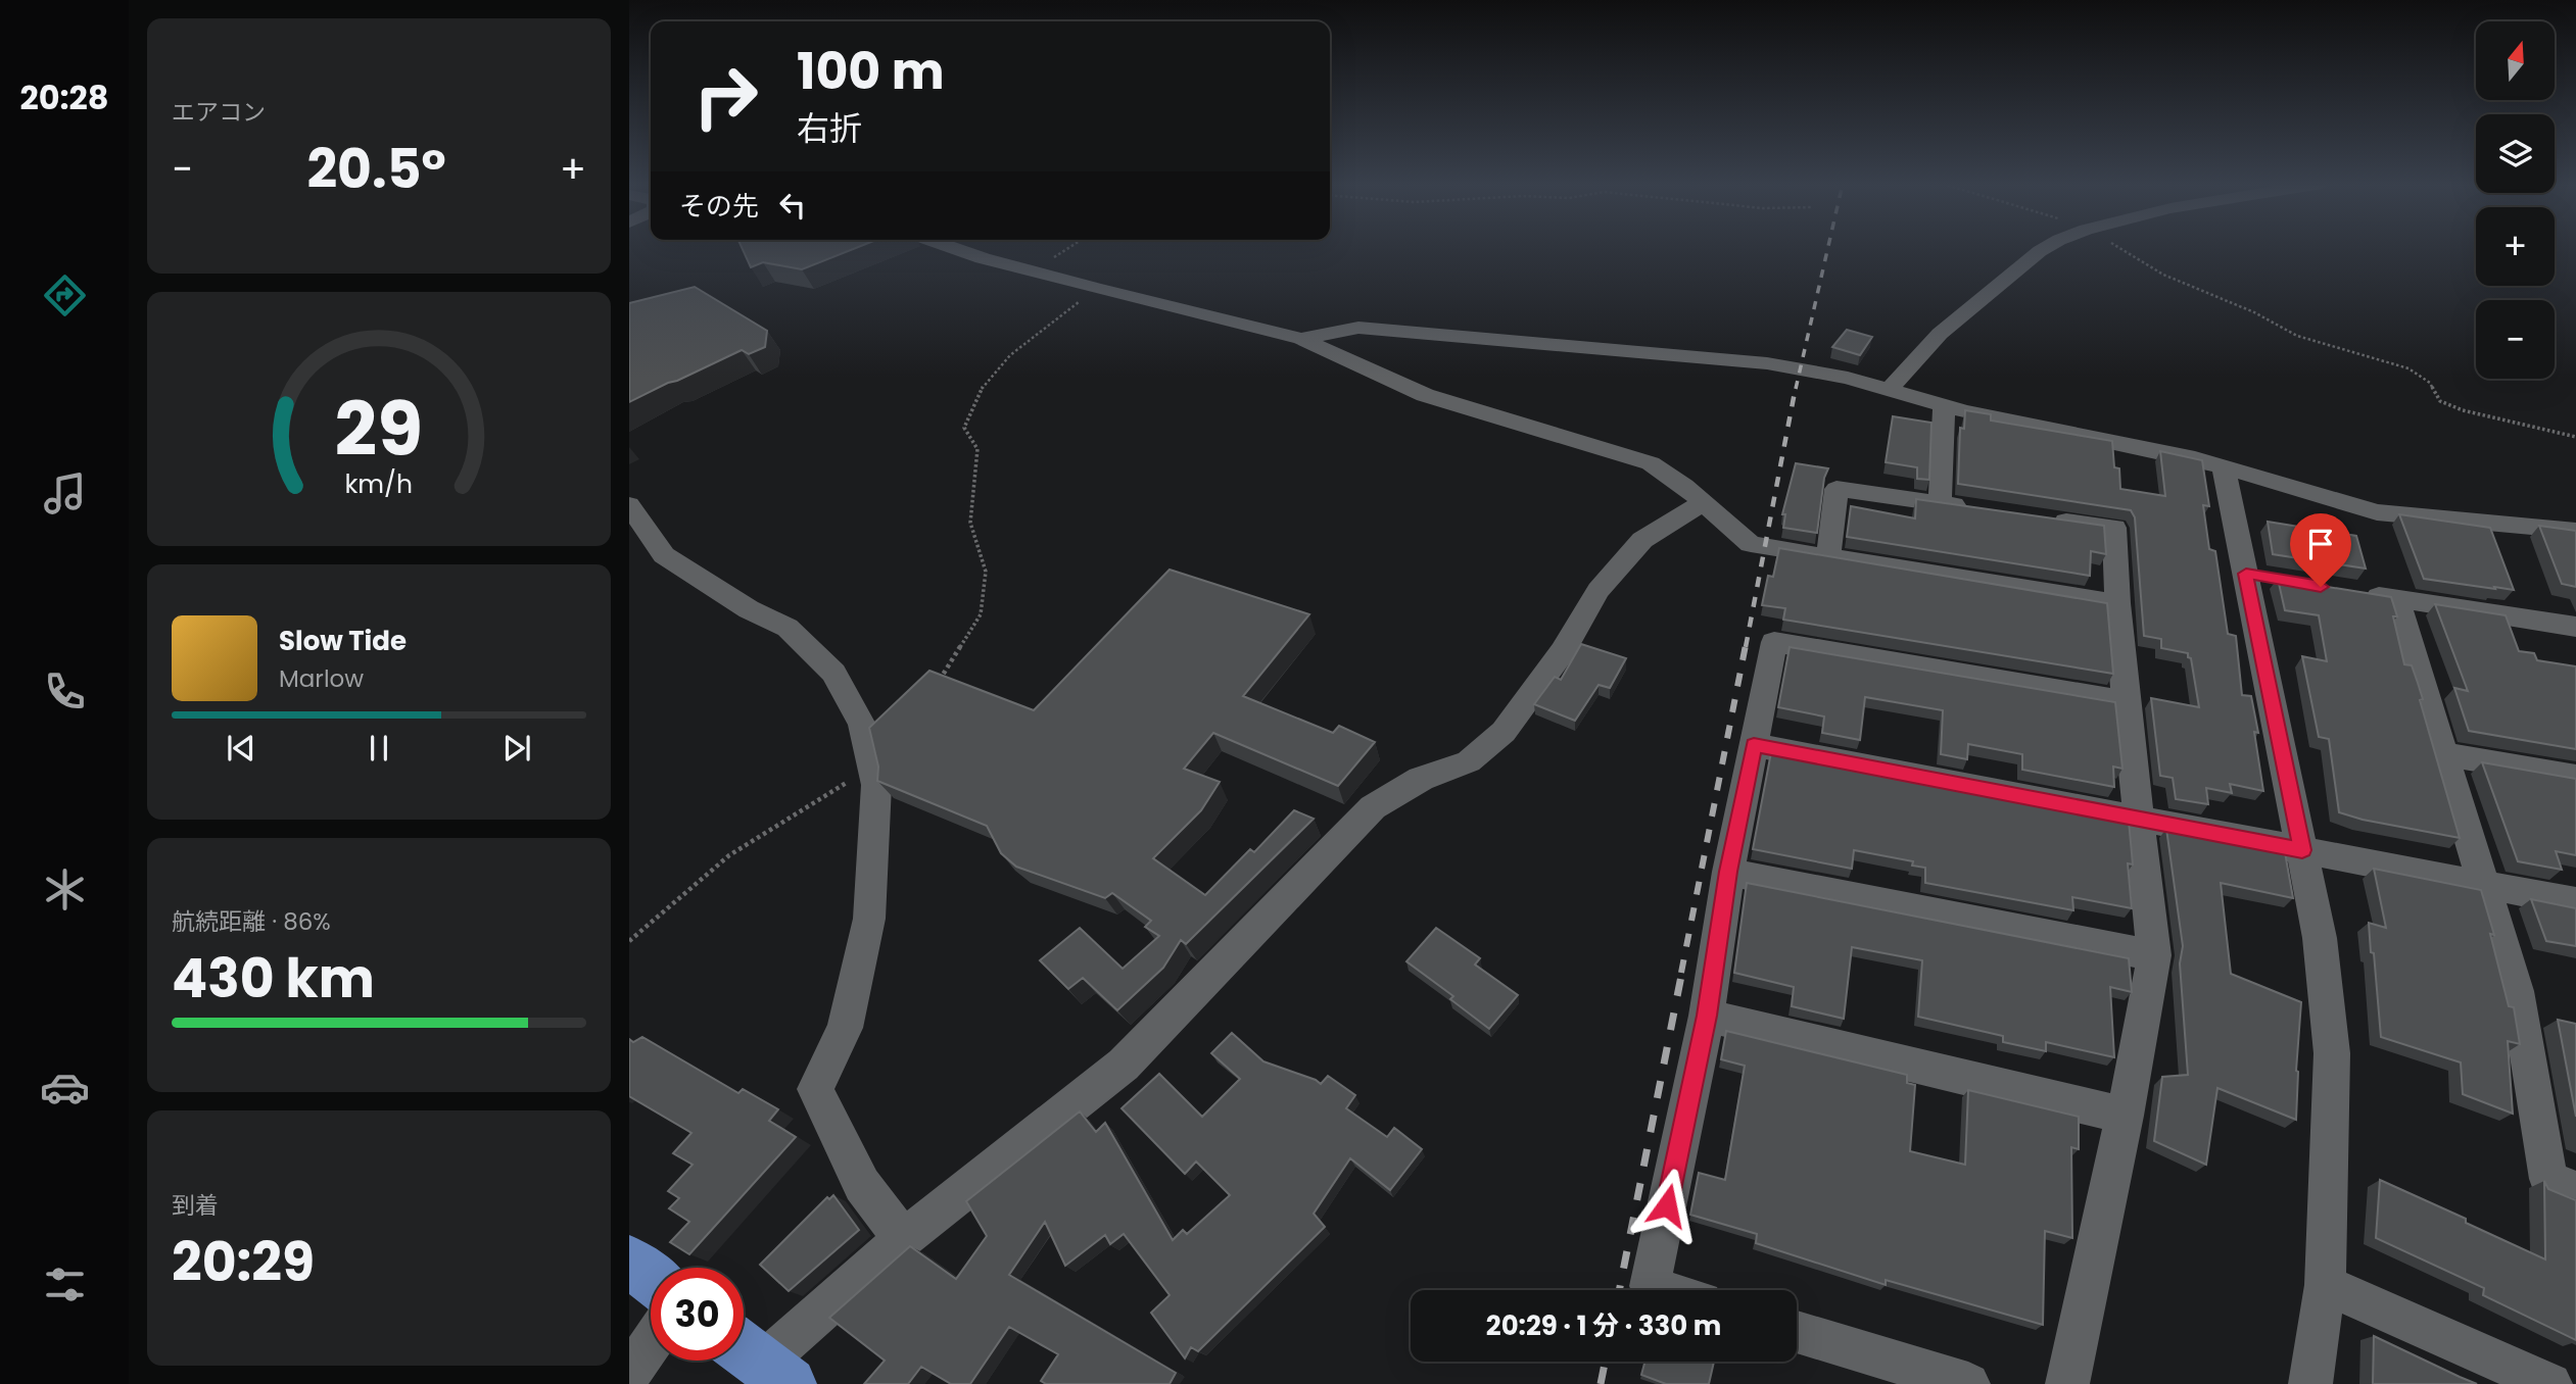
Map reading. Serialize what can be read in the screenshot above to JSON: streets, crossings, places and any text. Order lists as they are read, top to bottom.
{
  "north": "top",
  "page": {
    "tabs": "20:28",
    "tile": [
      "エアコン",
      ["航続距離 · 86%", "430 km"],
      ["到着", "20:29"]
    ],
    "map_buttons": ["+", "−"],
    "turn": ["100 m", "右折"],
    "heat": ["−", "20.5°", "+"],
    "then": "その先",
    "song": ["Slow Tide", "Marlow"],
    "limit": "30",
    "trip": "20:29 · 1 分 · 330 m",
    "gauge": ["29", "km/h"]
  }
}
